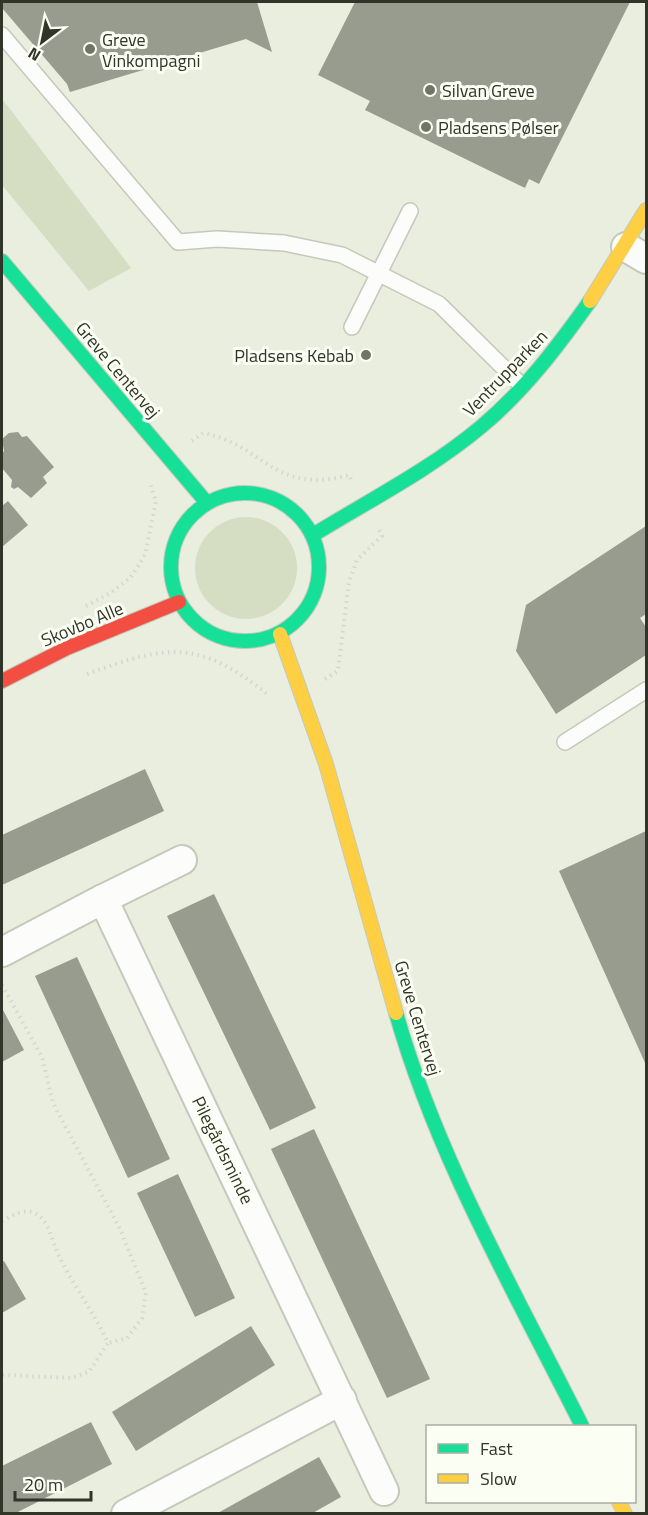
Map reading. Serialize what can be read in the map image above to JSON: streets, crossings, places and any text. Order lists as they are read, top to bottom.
{
  "streets": {
    "street": [
      "Greve Centervej",
      "Ventrupparken",
      "Skovbo Alle",
      "Pilegårdsminde"
    ]
  },
  "crossings": [
    ["Greve Centervej", "Ventrupparken"],
    ["Greve Centervej", "Skovbo Alle"],
    ["Ventrupparken", "Skovbo Alle"]
  ],
  "places": [
    "Greve Vinkompagni",
    "Silvan Greve",
    "Pladsens Pølser",
    "Pladsens Kebab"
  ],
  "legend": ["Fast", "Slow"],
  "scale_bar": "20 m",
  "north": "bottom left"
}
